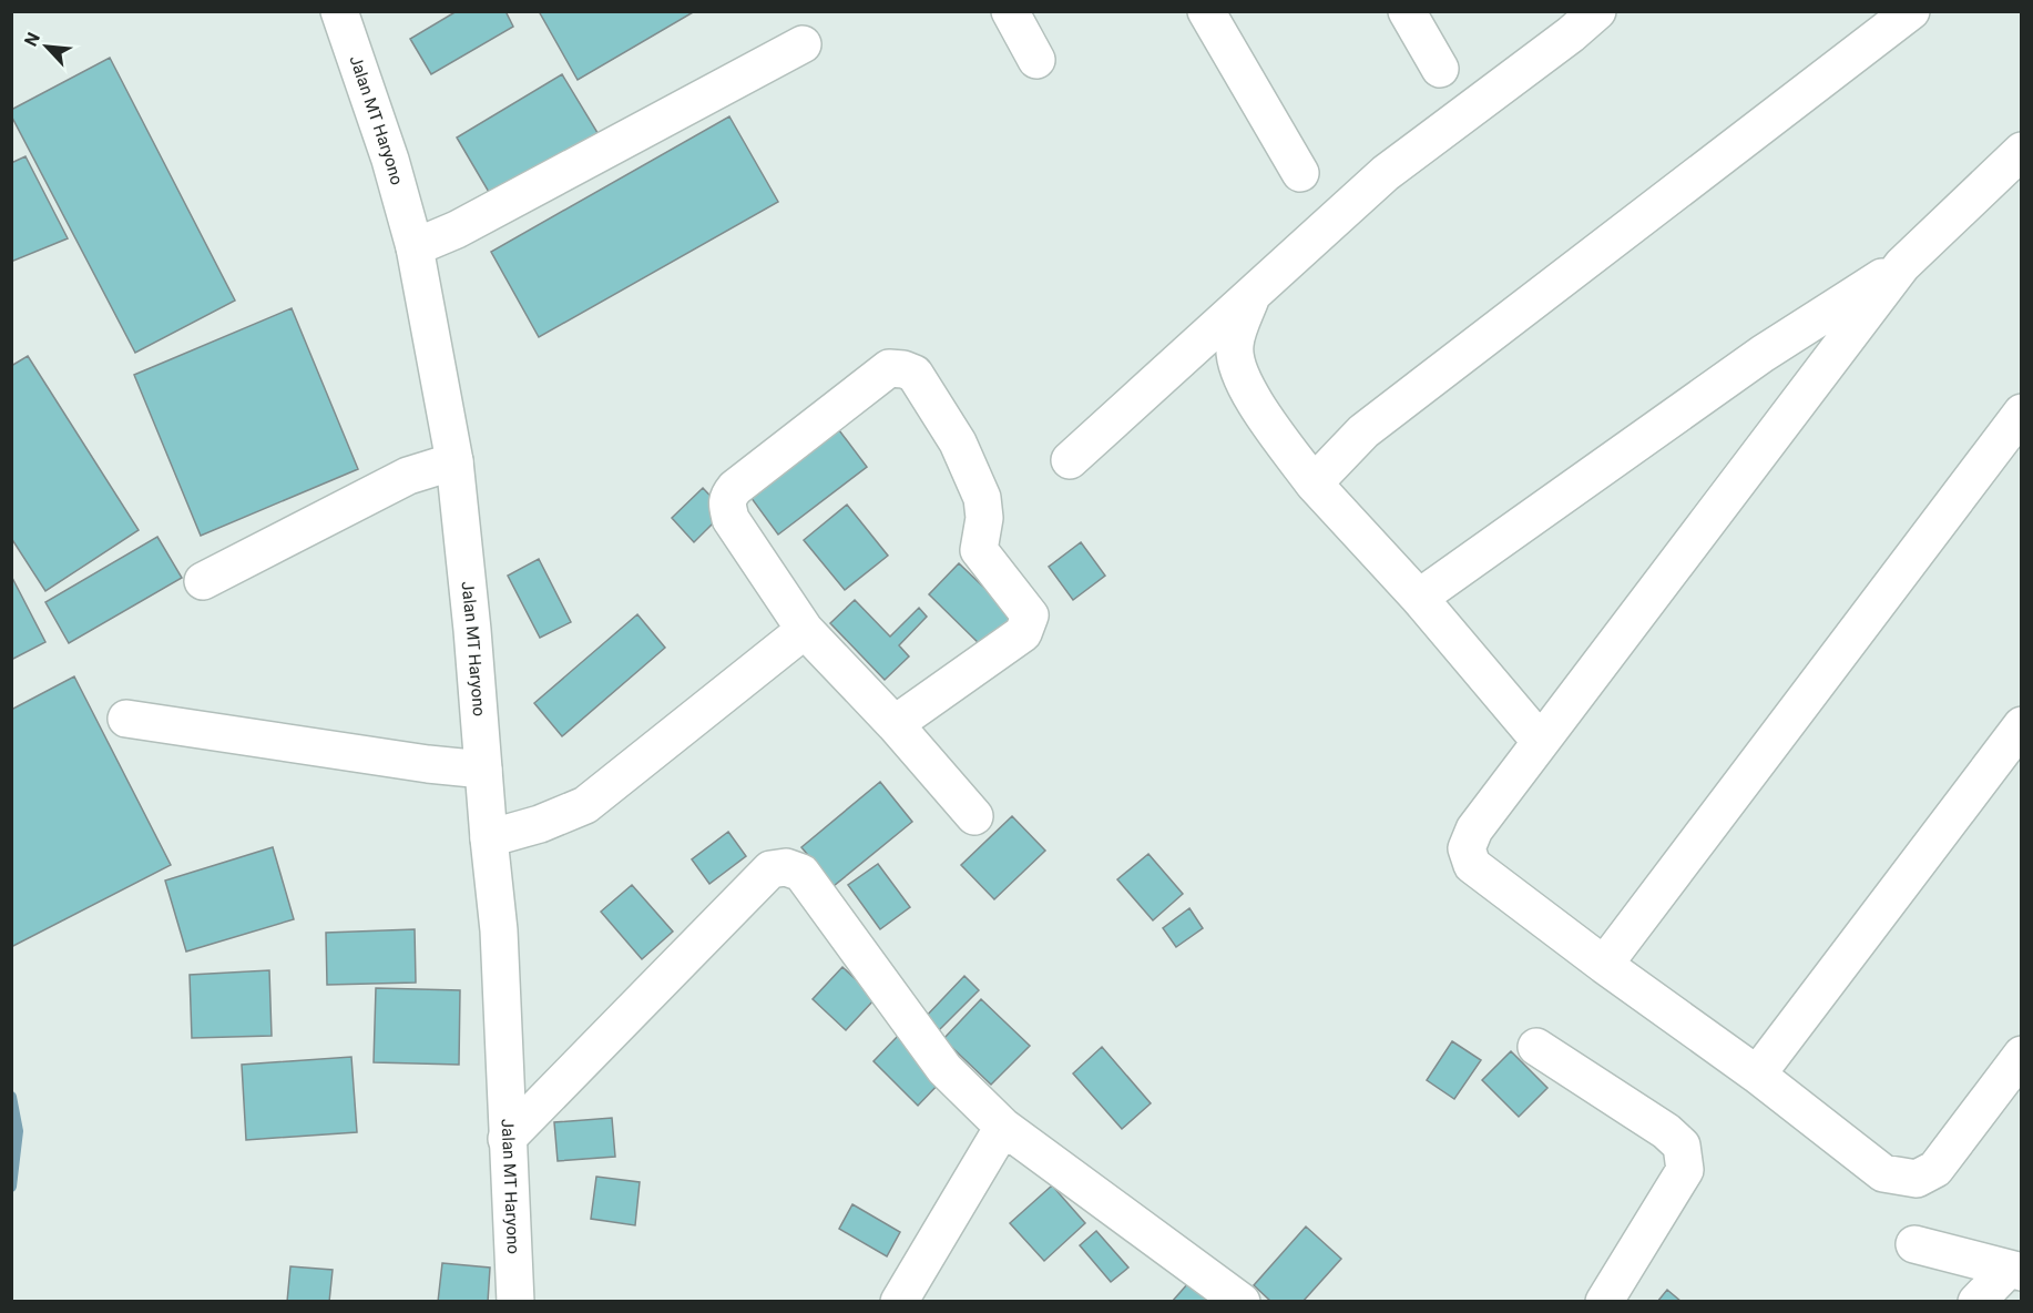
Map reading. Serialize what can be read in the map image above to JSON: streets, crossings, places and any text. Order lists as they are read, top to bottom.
{
  "streets": {
    "street": ["Jalan MT Haryono"]
  },
  "north": "top left"
}
